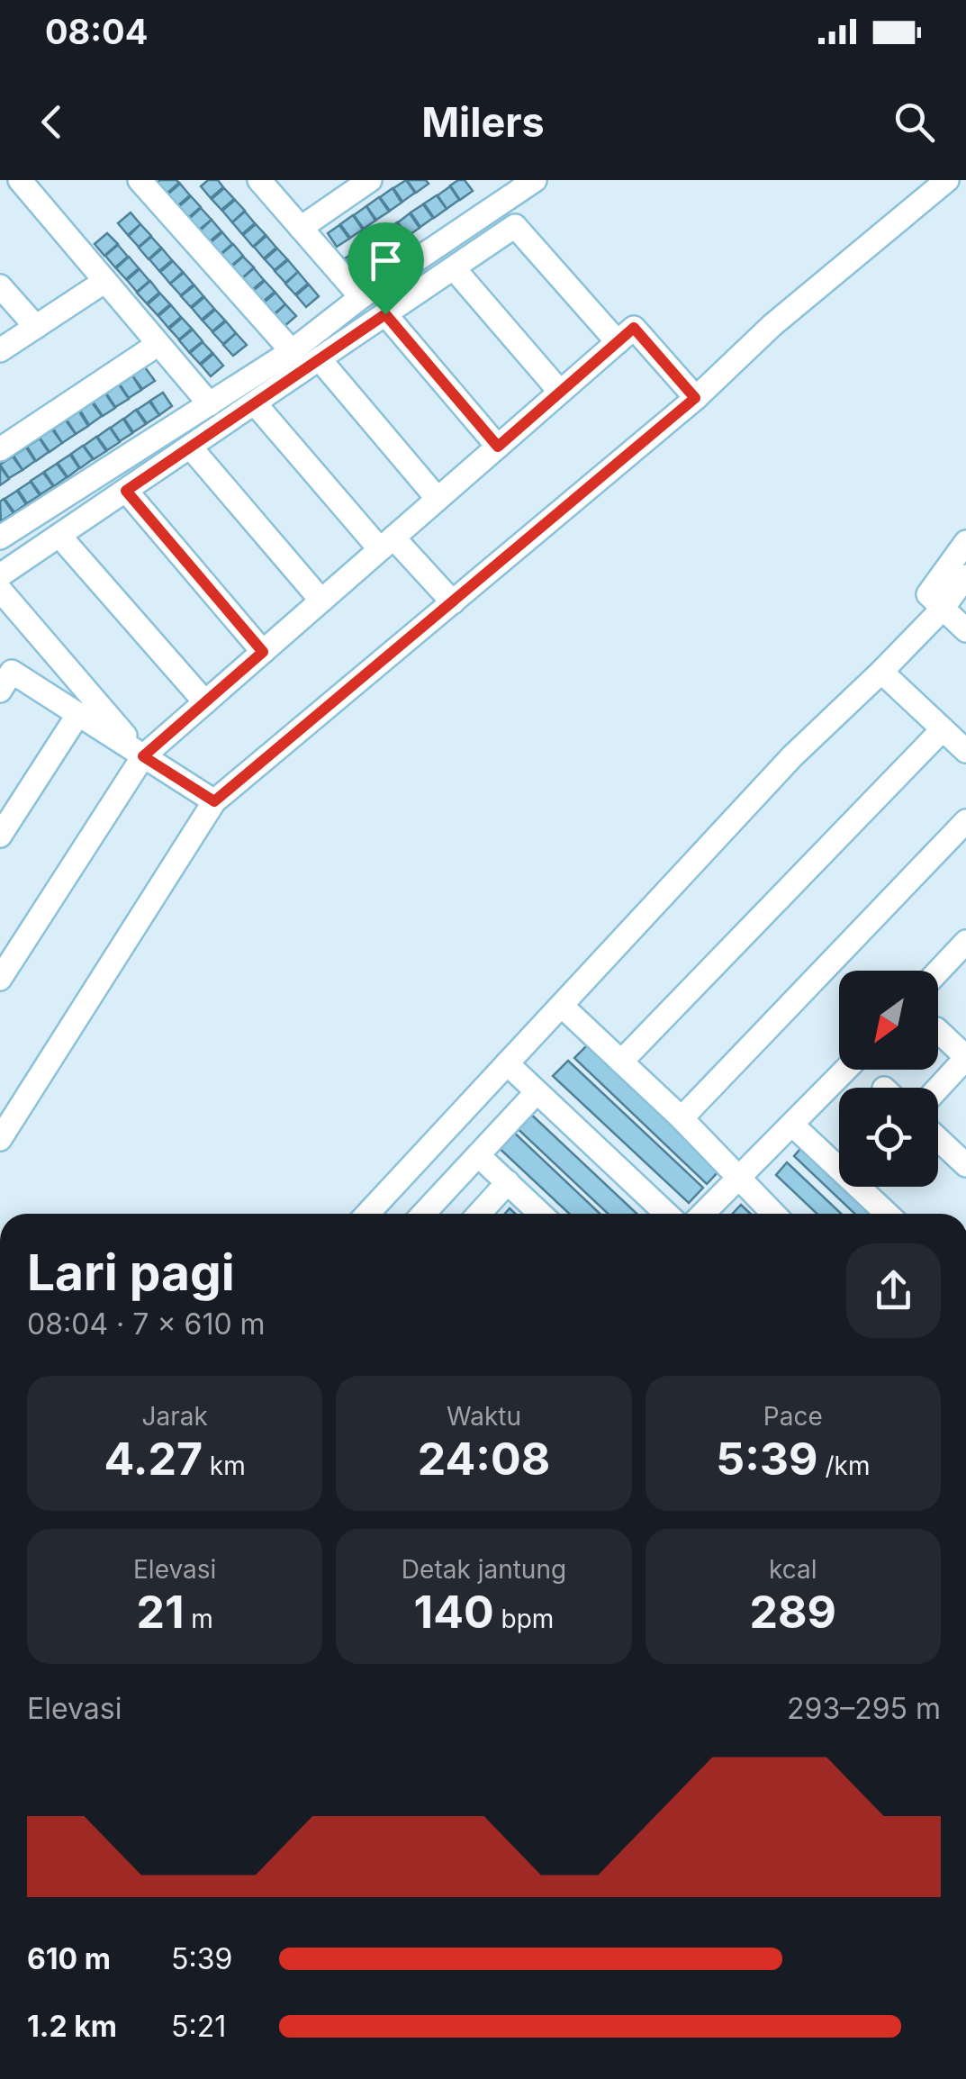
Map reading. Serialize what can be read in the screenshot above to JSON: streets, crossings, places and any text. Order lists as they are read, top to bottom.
{
  "north": "bottom left",
  "page": {
    "status": "08:04",
    "header": "Milers",
    "heading": ["Lari pagi", "08:04 · 7 × 610 m"],
    "stats": [
      ["Jarak", "4.27 km"],
      ["Waktu", "24:08"],
      ["Pace", "5:39 /km"],
      ["Elevasi", "21 m"],
      ["Detak jantung", "140 bpm"],
      ["kcal", "289"]
    ],
    "chart": ["Elevasi", "293–295 m"],
    "list": [
      {
        "name": "610 m",
        "note": "5:39"
      },
      {
        "name": "1.2 km",
        "note": "5:21"
      }
    ]
  }
}
